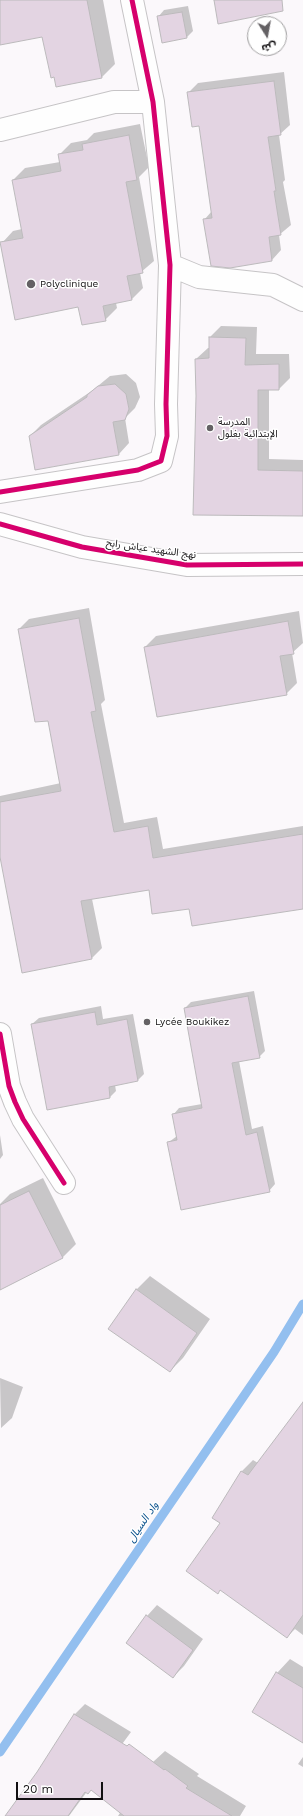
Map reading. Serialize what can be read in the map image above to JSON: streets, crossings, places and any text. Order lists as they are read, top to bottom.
{
  "streets": {
    "street": ["نهج الشهيد عياش رابح"]
  },
  "water": ["واد السيال"],
  "places": ["Polyclinique", "المدرسة الإبتدائية بغلول", "Lycée Boukikez"],
  "scale_bar": "20 m",
  "north": "bottom"
}
